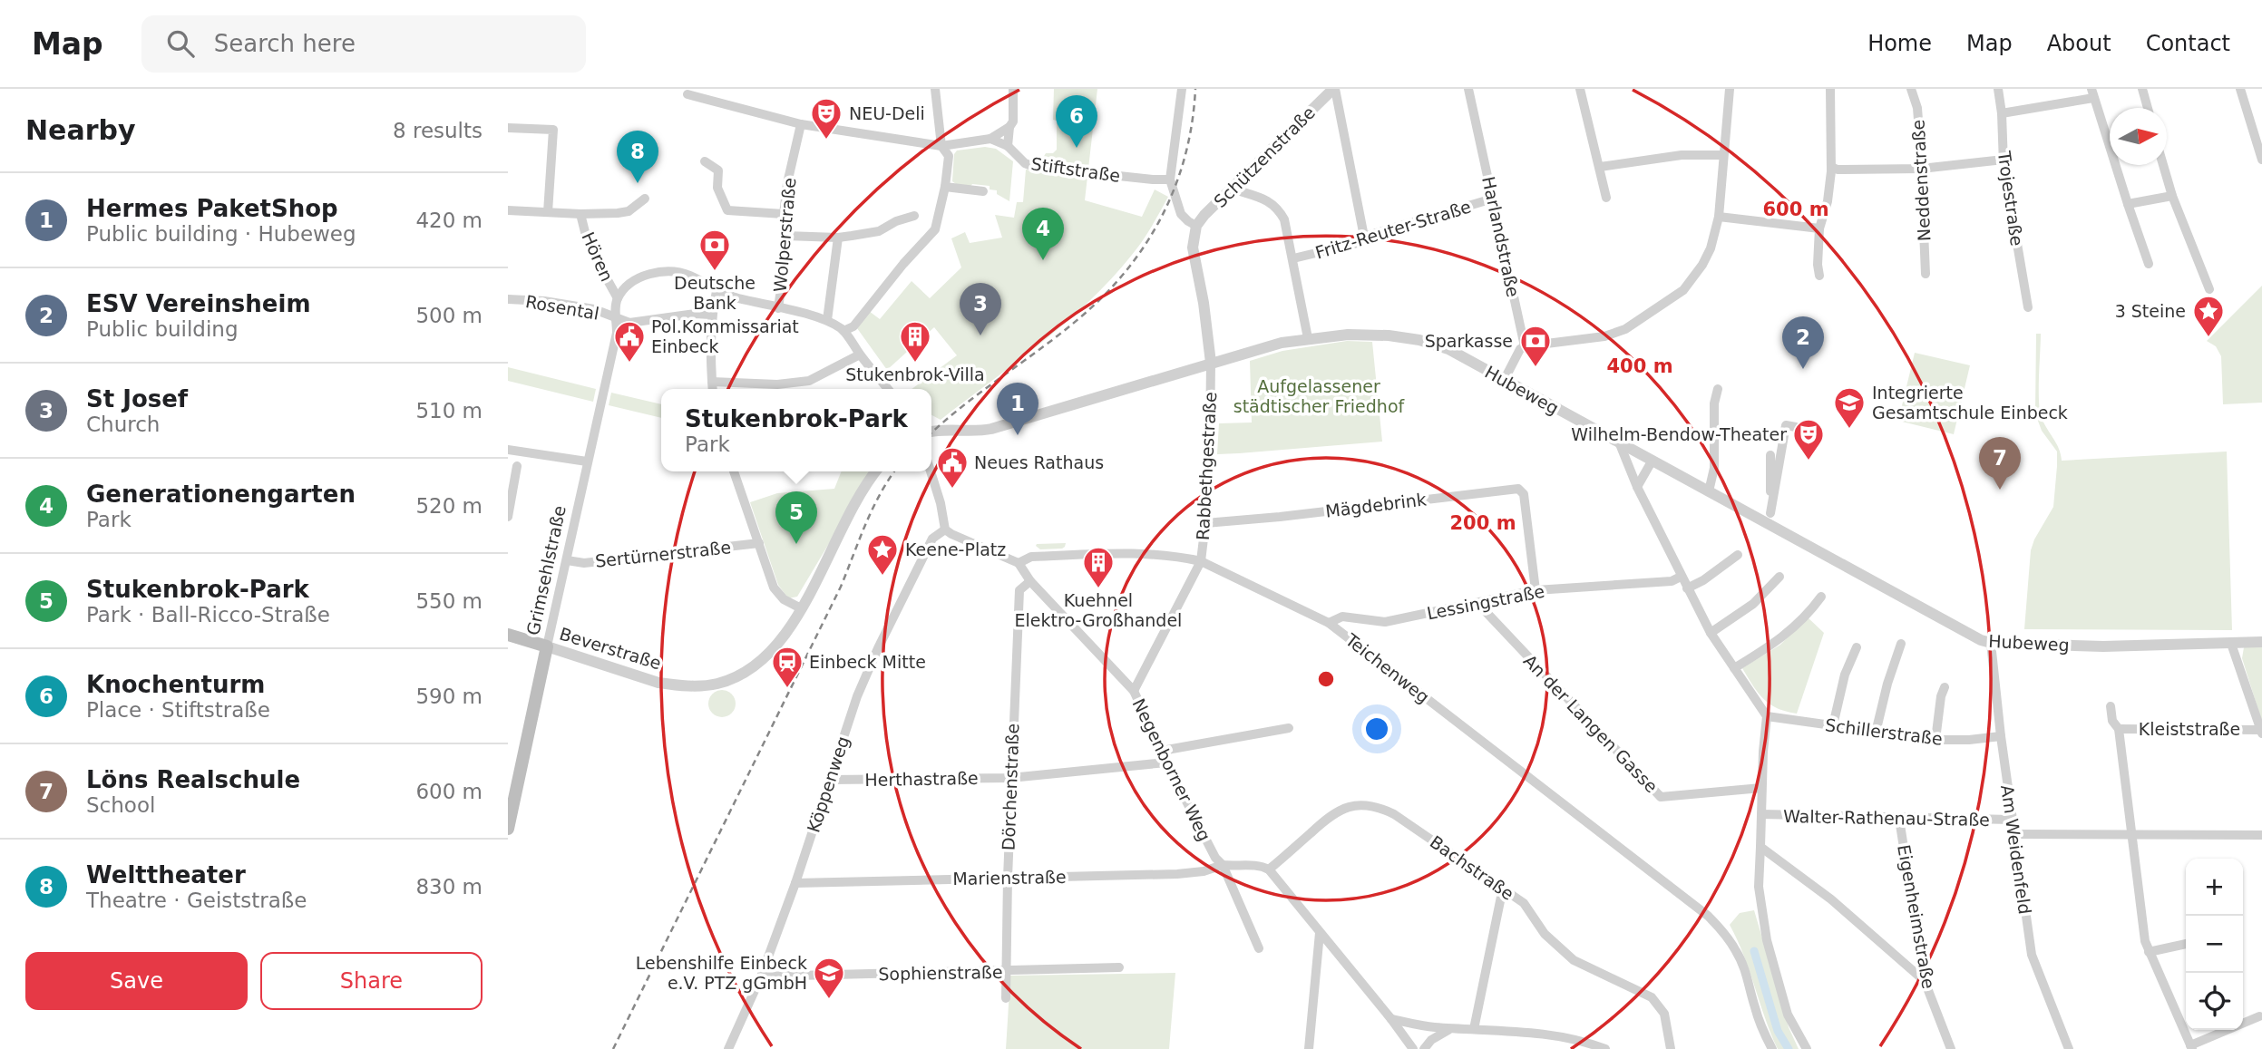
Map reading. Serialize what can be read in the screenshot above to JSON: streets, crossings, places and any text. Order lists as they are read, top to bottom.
{
  "streets": {
    "main road": ["Grimsehlstraße", "Beverstraße"],
    "street": [
      "Schützenstraße",
      "Stiftstraße",
      "Neddenstraße",
      "Trojestraße",
      "Fritz-Reuter-Straße",
      "Wolperstraße",
      "Harlandstraße",
      "Hören",
      "Rosental",
      "Hubeweg",
      "Rabbethgestraße",
      "Mägdebrink",
      "Sertürnerstraße",
      "Lessingstraße",
      "Teichenweg",
      "An der Langen Gasse",
      "Kleiststraße",
      "Schillerstraße",
      "Negenborner Weg",
      "Herthastraße",
      "Köppenweg",
      "Dörchenstraße",
      "Walter-Rathenau-Straße",
      "Am Weidenfeld",
      "Bachstraße",
      "Marienstraße",
      "Eigenheimstraße",
      "Sophienstraße"
    ]
  },
  "crossings": [
    ["Schützenstraße", "Rabbethgestraße"],
    ["Fritz-Reuter-Straße", "Harlandstraße"],
    ["Hören", "Grimsehlstraße"],
    ["Rosental", "Grimsehlstraße"],
    ["Hubeweg", "Rabbethgestraße"],
    ["Hubeweg", "Am Weidenfeld"],
    ["Rabbethgestraße", "Mägdebrink"],
    ["Rabbethgestraße", "Teichenweg"],
    ["Rabbethgestraße", "Negenborner Weg"],
    ["Mägdebrink", "Lessingstraße"],
    ["Sertürnerstraße", "Grimsehlstraße"],
    ["Grimsehlstraße", "Beverstraße"],
    ["Lessingstraße", "Teichenweg"],
    ["Lessingstraße", "An der Langen Gasse"],
    ["Teichenweg", "Negenborner Weg"],
    ["Schillerstraße", "Am Weidenfeld"],
    ["Negenborner Weg", "Herthastraße"],
    ["Negenborner Weg", "Dörchenstraße"],
    ["Negenborner Weg", "Marienstraße"],
    ["Herthastraße", "Köppenweg"],
    ["Herthastraße", "Dörchenstraße"],
    ["Köppenweg", "Marienstraße"],
    ["Köppenweg", "Sophienstraße"],
    ["Dörchenstraße", "Marienstraße"],
    ["Dörchenstraße", "Sophienstraße"],
    ["Walter-Rathenau-Straße", "Am Weidenfeld"],
    ["Walter-Rathenau-Straße", "Eigenheimstraße"]
  ],
  "parks": ["Aufgelassener städtischer Friedhof"],
  "places": {
    "theatre": ["NEU-Deli", "Wilhelm-Bendow-Theater"],
    "bank": ["Deutsche Bank", "Sparkasse"],
    "place": ["3 Steine", "Keene-Platz"],
    "public building": ["Pol.Kommissariat Einbeck", "Neues Rathaus"],
    "building": ["Stukenbrok-Villa", "Kuehnel Elektro-Großhandel"],
    "school or university": ["Integrierte Gesamtschule Einbeck", "Lebenshilfe Einbeck e.V. PTZ gGmbH"],
    "station": ["Einbeck Mitte"]
  },
  "north": "right",
  "page": {
    "header": "Map",
    "search": "Search here",
    "nav": [
      "Home",
      "Map",
      "About",
      "Contact"
    ],
    "heading": ["Nearby", "8 results"],
    "pins": [
      "6",
      "8",
      "4",
      "3",
      "2",
      "1",
      "7",
      "5"
    ],
    "list": [
      {
        "mark": "1",
        "name": "Hermes PaketShop",
        "note": "Public building · Hubeweg",
        "value": "420 m"
      },
      {
        "mark": "2",
        "name": "ESV Vereinsheim",
        "note": "Public building",
        "value": "500 m"
      },
      {
        "mark": "3",
        "name": "St Josef",
        "note": "Church",
        "value": "510 m"
      },
      {
        "mark": "4",
        "name": "Generationengarten",
        "note": "Park",
        "value": "520 m"
      },
      {
        "mark": "5",
        "name": "Stukenbrok-Park",
        "note": "Park · Ball-Ricco-Straße",
        "value": "550 m"
      },
      {
        "mark": "6",
        "name": "Knochenturm",
        "note": "Place · Stiftstraße",
        "value": "590 m"
      },
      {
        "mark": "7",
        "name": "Löns Realschule",
        "note": "School",
        "value": "600 m"
      },
      {
        "mark": "8",
        "name": "Welttheater",
        "note": "Theatre · Geiststraße",
        "value": "830 m"
      }
    ],
    "popup": ["Stukenbrok-Park", "Park"],
    "map_buttons": ["+", "−"],
    "buttons": ["Save", "Share"]
  },
  "rings": ["600 m", "400 m", "200 m"]
}
